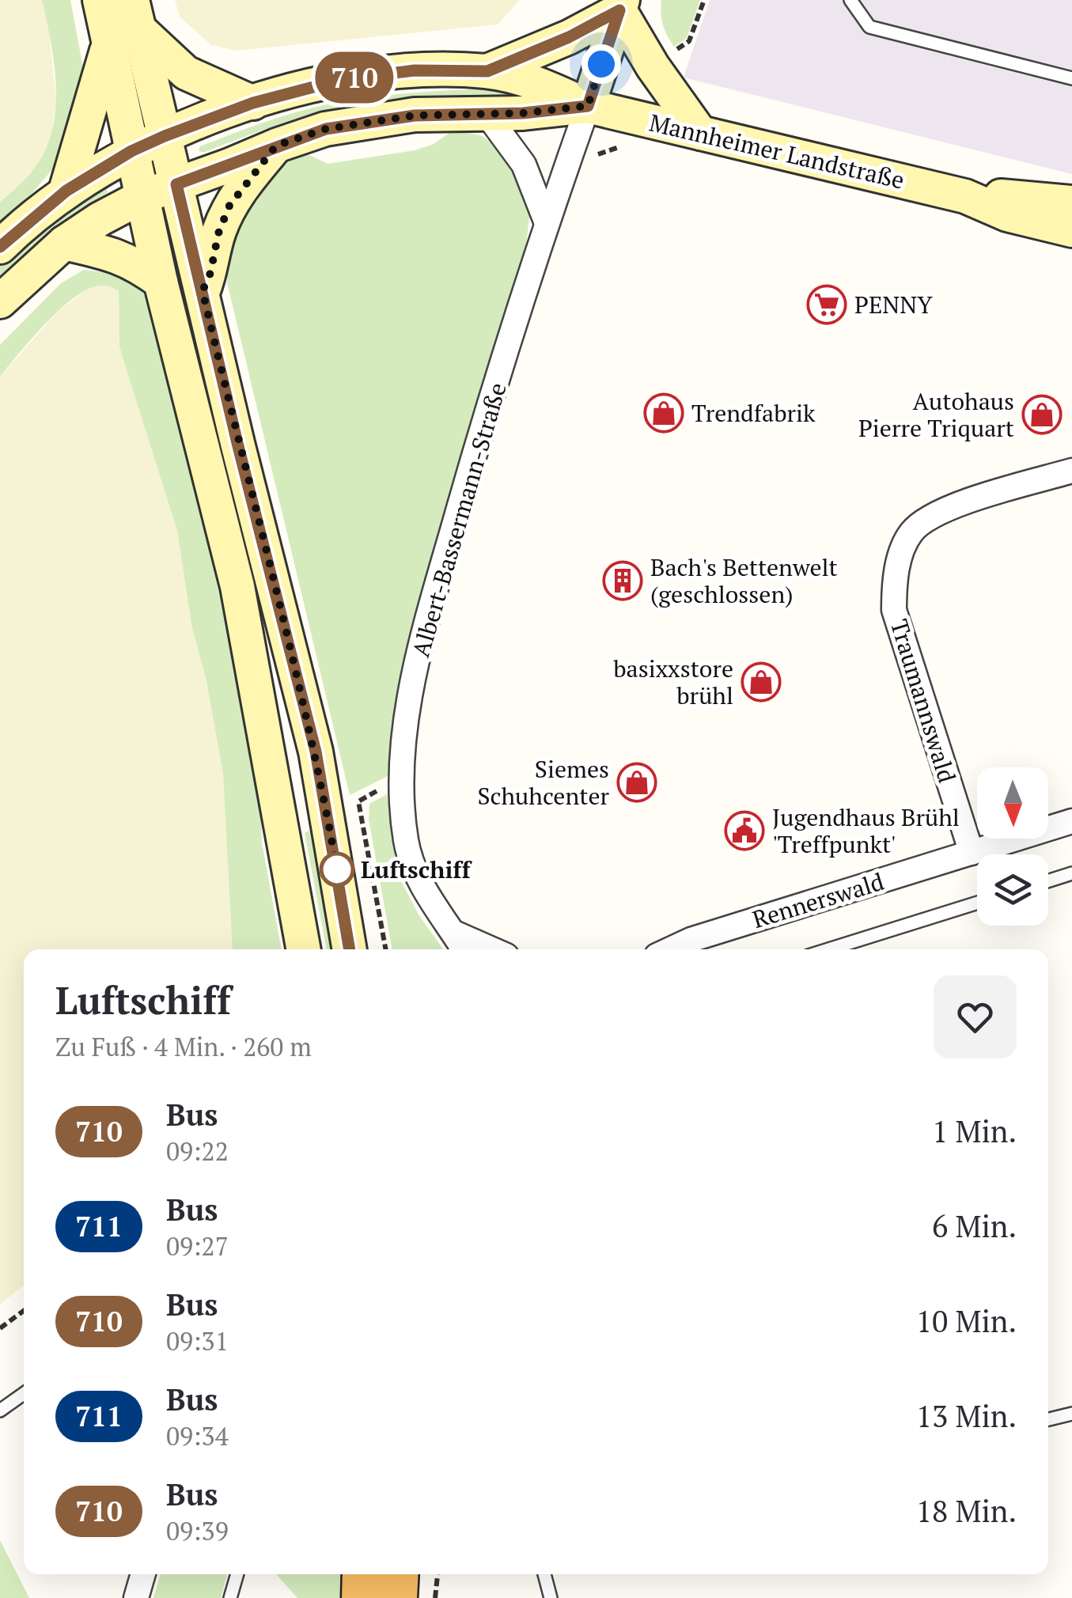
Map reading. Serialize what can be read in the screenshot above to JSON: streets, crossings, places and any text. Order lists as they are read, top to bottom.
{
  "streets": {
    "main road": ["Mannheimer Landstraße"],
    "street": ["Albert-Bassermann-Straße", "Traumannswald", "Rennerswald"]
  },
  "crossings": [
    ["Mannheimer Landstraße", "Albert-Bassermann-Straße"],
    ["Traumannswald", "Rennerswald"]
  ],
  "places": {
    "supermarket": ["PENNY"],
    "shop": [
      "Trendfabrik",
      "Autohaus Pierre Triquart",
      "basixxstore brühl",
      "Siemes Schuhcenter"
    ],
    "building": ["Bach's Bettenwelt (geschlossen)"],
    "public building": ["Jugendhaus Brühl 'Treffpunkt'"],
    "other": ["Luftschiff"]
  },
  "lines": ["bus line 710"],
  "north": "bottom",
  "page": {
    "on_map": "710",
    "heading": ["Luftschiff", "Zu Fuß · 4 Min. · 260 m"],
    "list": [
      {
        "mark": "710",
        "name": "Bus",
        "note": "09:22",
        "value": "1 Min."
      },
      {
        "mark": "711",
        "name": "Bus",
        "note": "09:27",
        "value": "6 Min."
      },
      {
        "mark": "710",
        "name": "Bus",
        "note": "09:31",
        "value": "10 Min."
      },
      {
        "mark": "711",
        "name": "Bus",
        "note": "09:34",
        "value": "13 Min."
      },
      {
        "mark": "710",
        "name": "Bus",
        "note": "09:39",
        "value": "18 Min."
      }
    ]
  }
}
